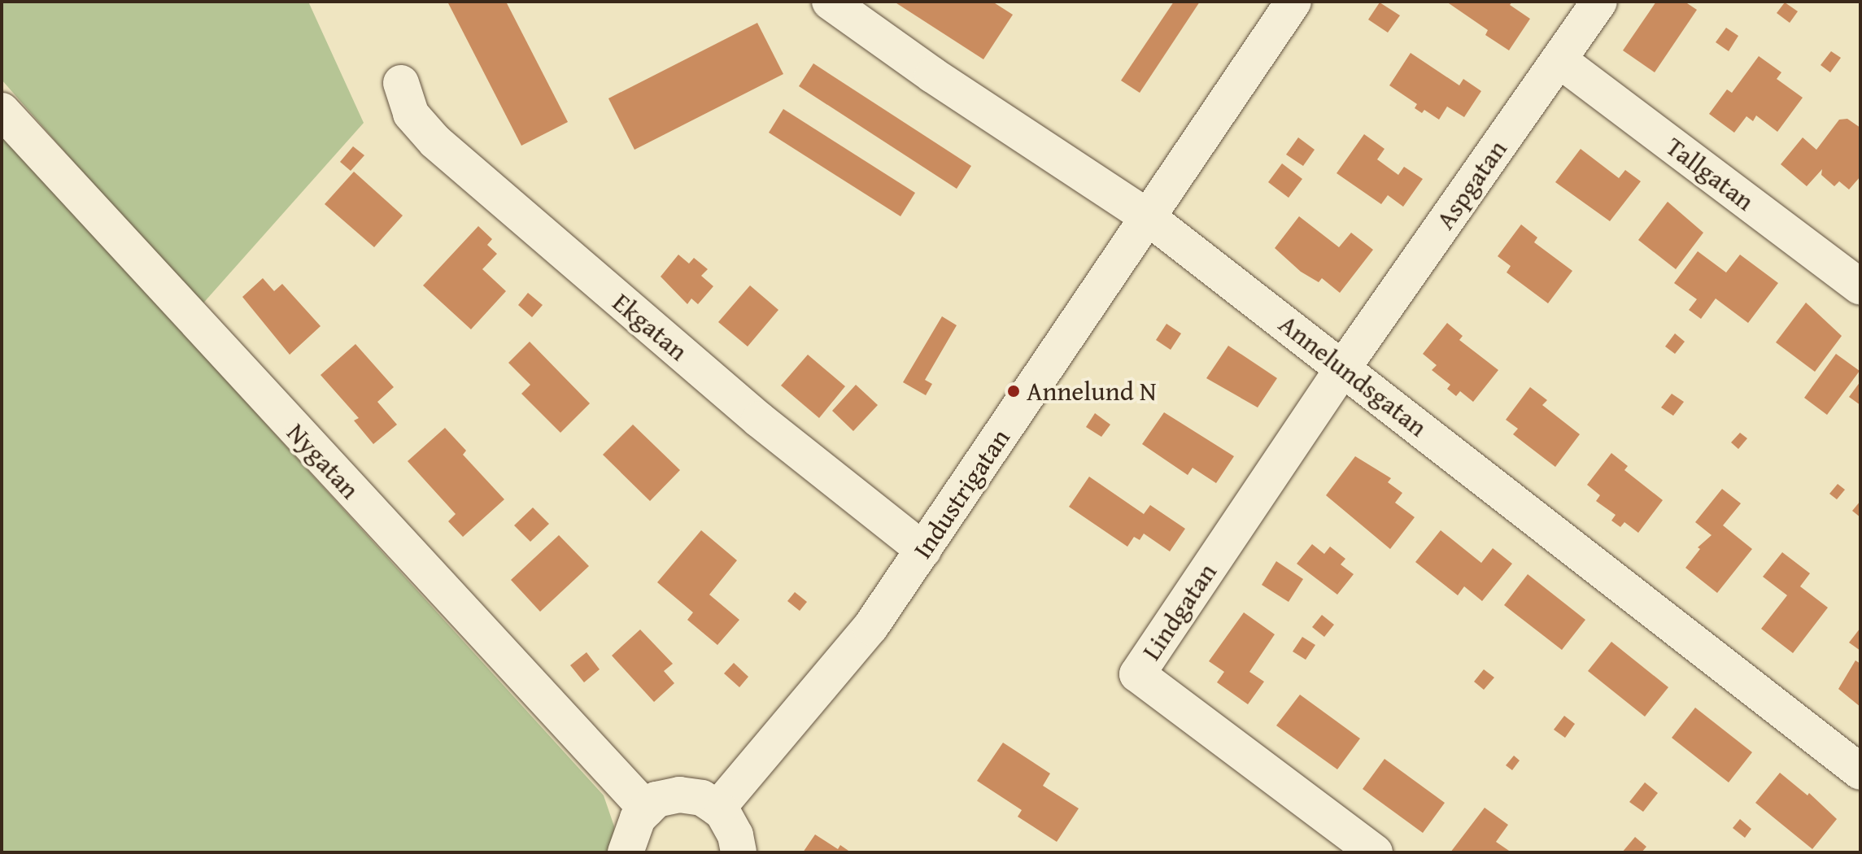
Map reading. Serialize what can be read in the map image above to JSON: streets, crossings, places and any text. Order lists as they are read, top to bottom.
{
  "streets": {
    "street": [
      "Tallgatan",
      "Aspgatan",
      "Ekgatan",
      "Annelundsgatan",
      "Nygatan",
      "Industrigatan",
      "Lindgatan"
    ]
  },
  "crossings": [
    ["Tallgatan", "Aspgatan"],
    ["Aspgatan", "Annelundsgatan"],
    ["Aspgatan", "Lindgatan"],
    ["Ekgatan", "Industrigatan"],
    ["Annelundsgatan", "Industrigatan"],
    ["Annelundsgatan", "Lindgatan"]
  ],
  "places": ["Annelund N"]
}
